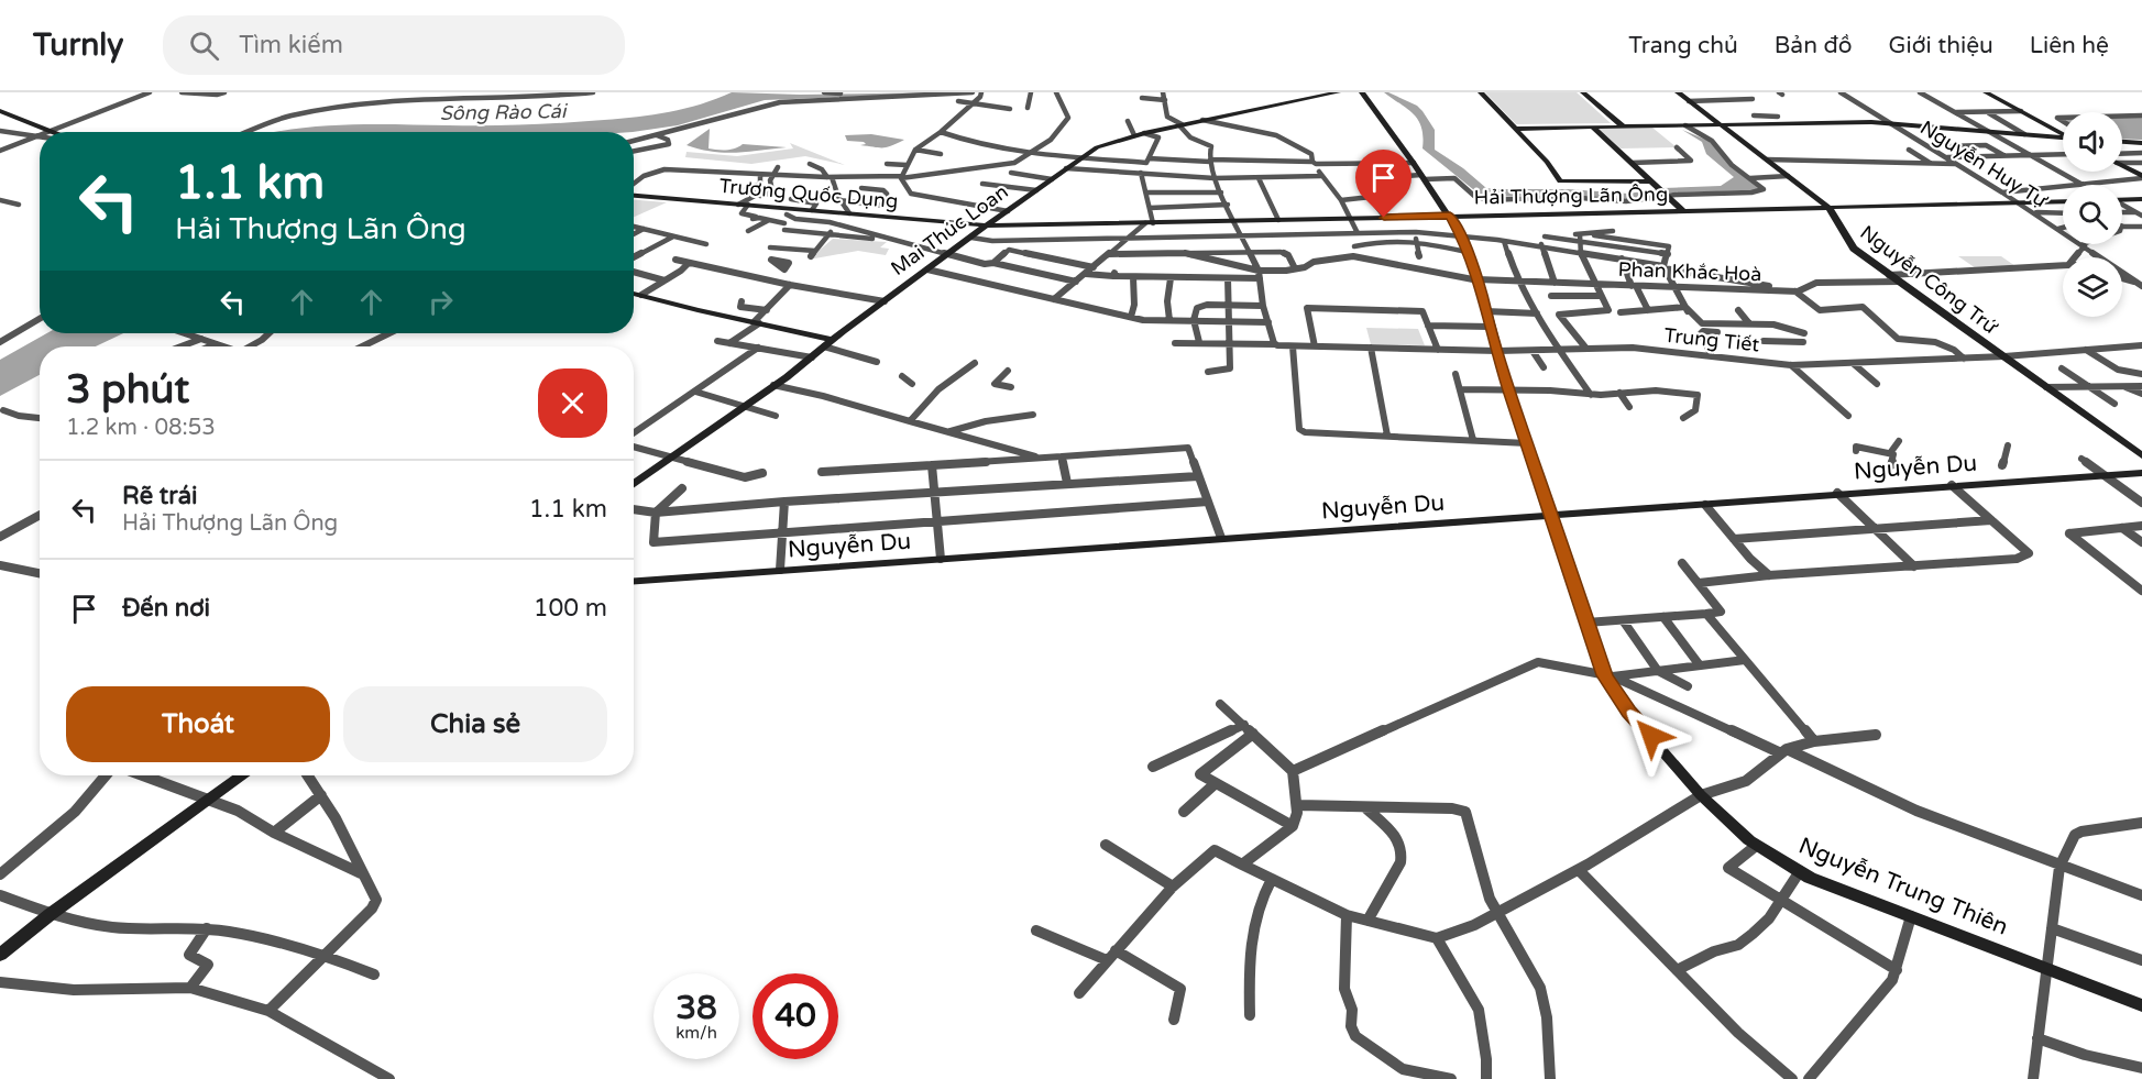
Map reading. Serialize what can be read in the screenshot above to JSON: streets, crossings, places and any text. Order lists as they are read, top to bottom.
{
  "streets": {
    "street": [
      "Nguyễn Huy Tự",
      "Trương Quốc Dụng",
      "Hải Thượng Lãn Ông",
      "Mai Thúc Loan",
      "Phan Khắc Hoà",
      "Nguyễn Công Trứ",
      "Trung Tiết",
      "Nguyễn Du",
      "Nguyễn Trung Thiên"
    ]
  },
  "crossings": [
    ["Nguyễn Huy Tự", "Hải Thượng Lãn Ông"],
    ["Trương Quốc Dụng", "Hải Thượng Lãn Ông"],
    ["Trương Quốc Dụng", "Mai Thúc Loan"],
    ["Hải Thượng Lãn Ông", "Mai Thúc Loan"],
    ["Hải Thượng Lãn Ông", "Nguyễn Công Trứ"],
    ["Hải Thượng Lãn Ông", "Nguyễn Trung Thiên"],
    ["Phan Khắc Hoà", "Nguyễn Công Trứ"],
    ["Phan Khắc Hoà", "Nguyễn Trung Thiên"],
    ["Nguyễn Công Trứ", "Trung Tiết"],
    ["Trung Tiết", "Nguyễn Trung Thiên"],
    ["Nguyễn Du", "Nguyễn Trung Thiên"]
  ],
  "water": ["Sông Rào Cái"],
  "page": {
    "header": "Turnly",
    "search": "Tìm kiếm",
    "nav": [
      "Trang chủ",
      "Bản đồ",
      "Giới thiệu",
      "Liên hệ"
    ],
    "turn": ["1.1 km", "Hải Thượng Lãn Ông"],
    "heading": ["3 phút", "1.2 km · 08:53"],
    "list": [
      {
        "name": "Rẽ trái",
        "note": "Hải Thượng Lãn Ông",
        "value": "1.1 km"
      },
      {
        "name": "Đến nơi",
        "value": "100 m"
      }
    ],
    "buttons": ["Thoát", "Chia sẻ"],
    "speed": "38 km/h",
    "limit": "40"
  }
}
